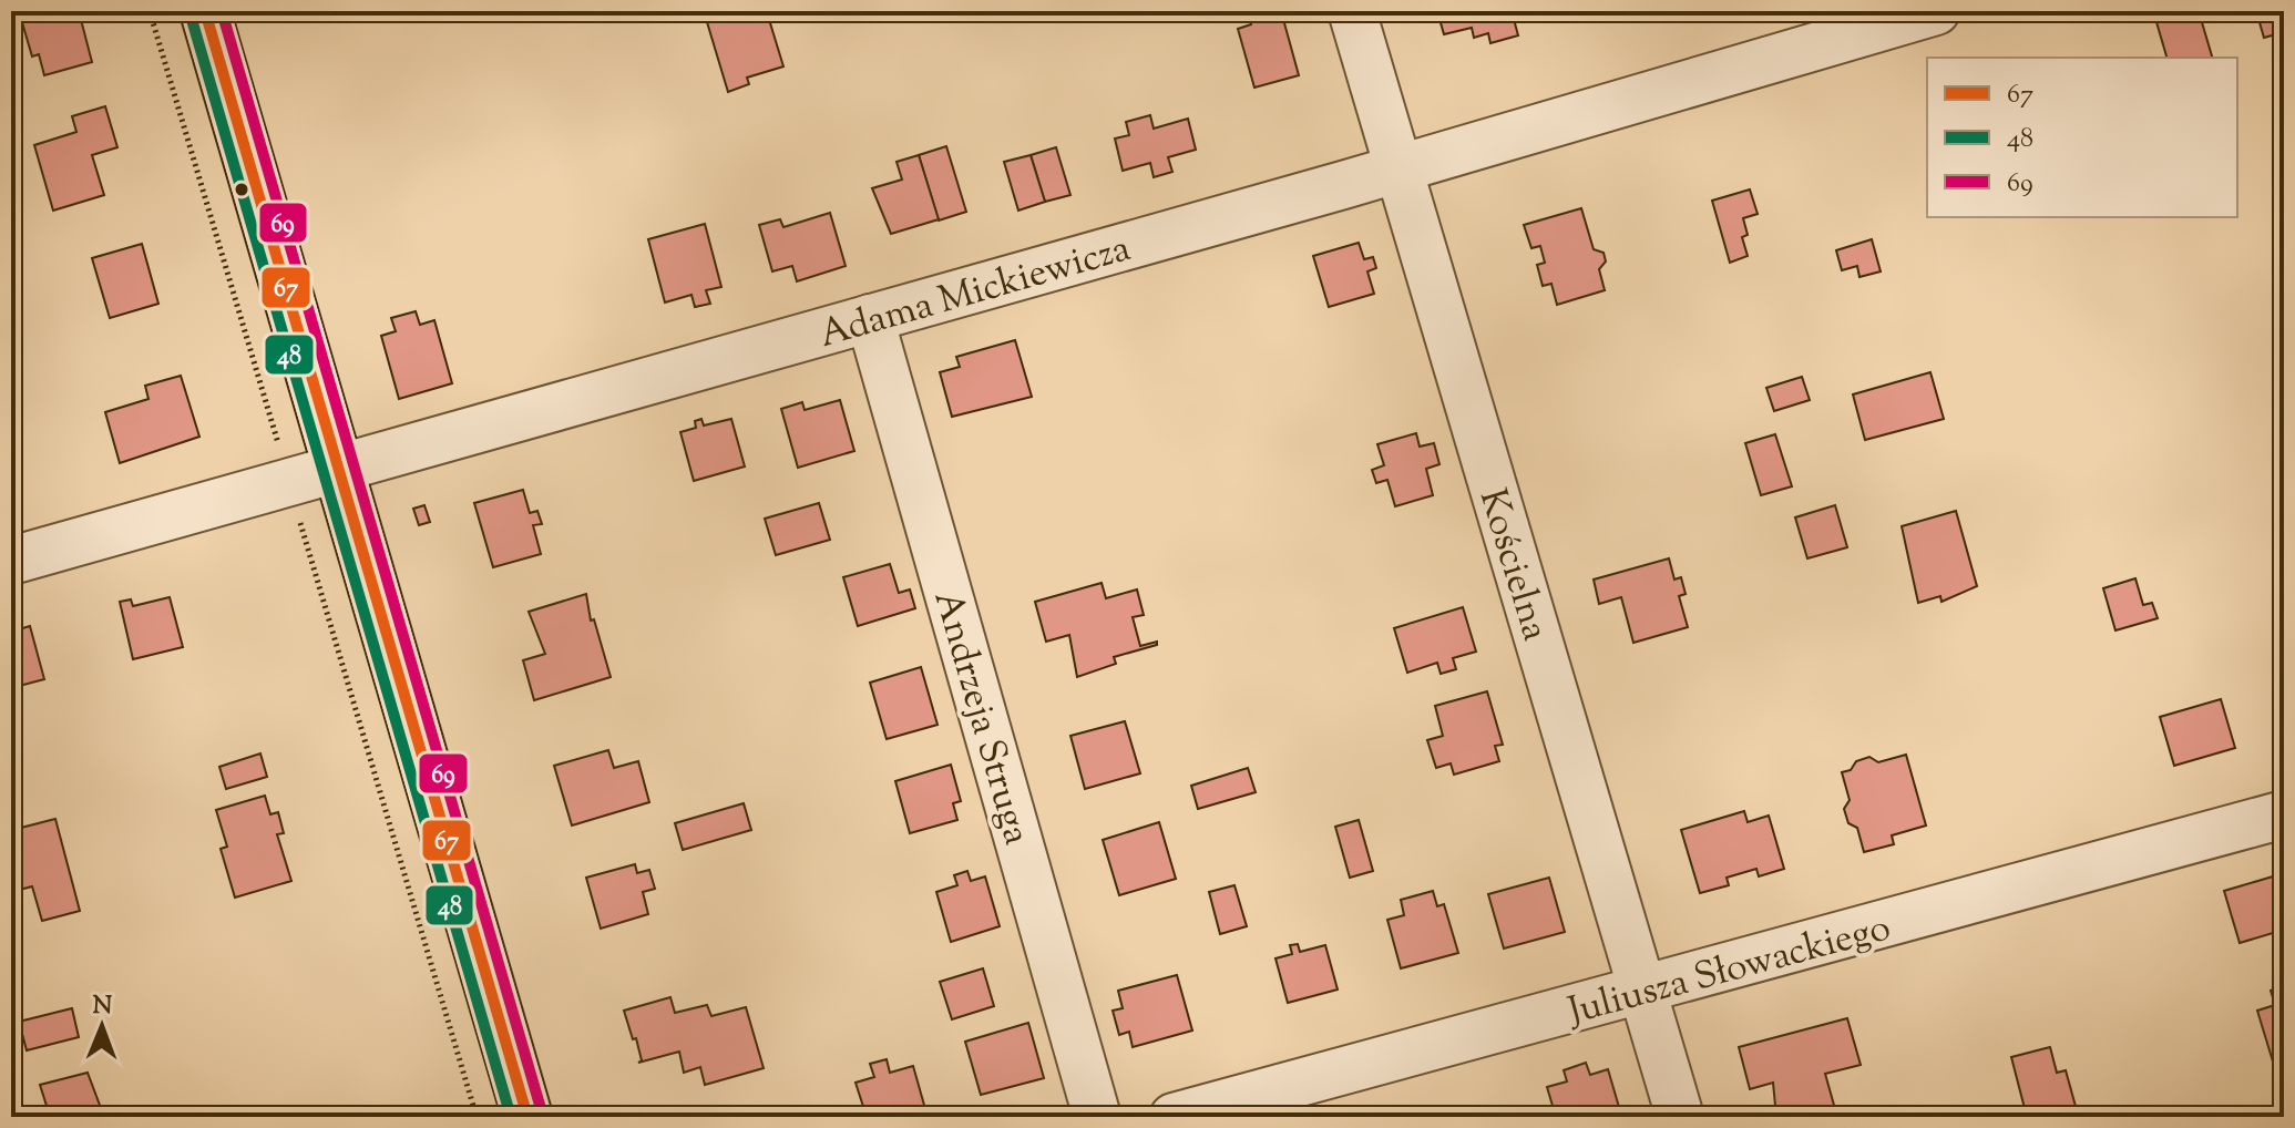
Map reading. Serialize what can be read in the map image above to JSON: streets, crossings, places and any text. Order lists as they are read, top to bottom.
{
  "streets": {
    "street": [
      "Adama Mickiewicza",
      "Kościelna",
      "Andrzeja Struga",
      "Juliusza Słowackiego"
    ]
  },
  "crossings": [
    ["Adama Mickiewicza", "Kościelna"],
    ["Adama Mickiewicza", "Andrzeja Struga"],
    ["Kościelna", "Juliusza Słowackiego"]
  ],
  "lines": ["transit line 67", "transit line 69", "transit line 48"],
  "legend": ["67", "48", "69"],
  "north": "top"
}
